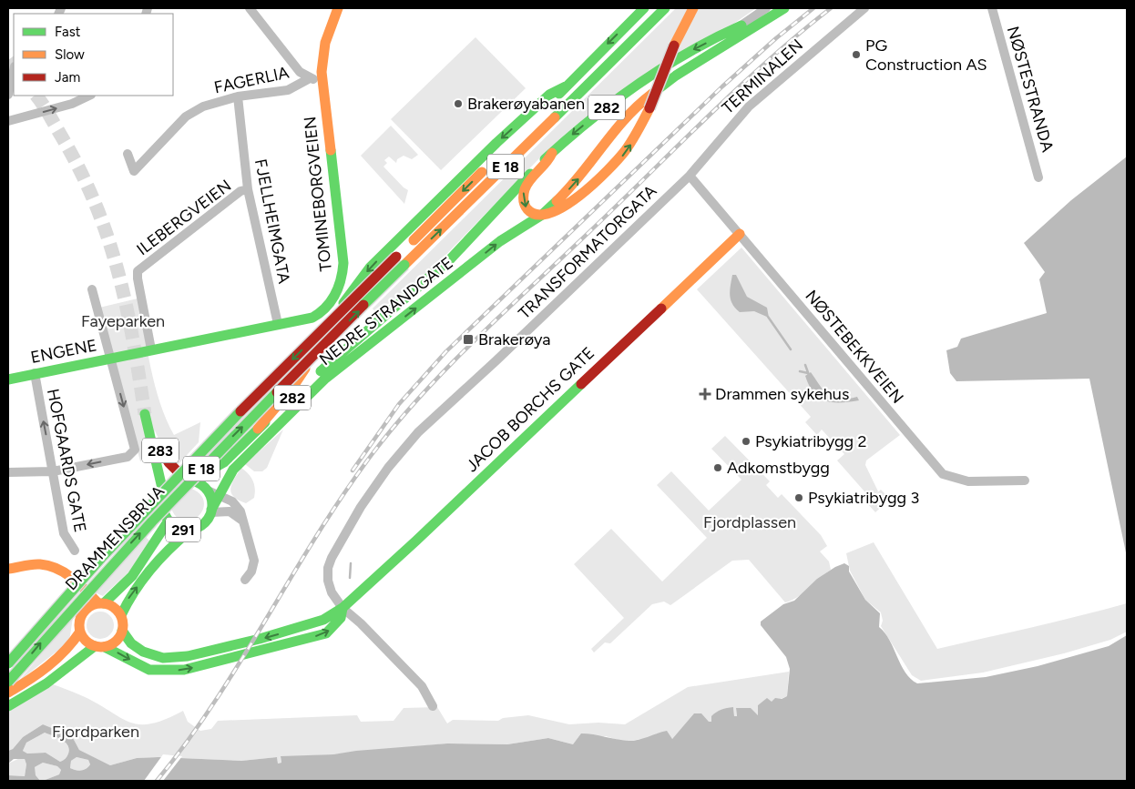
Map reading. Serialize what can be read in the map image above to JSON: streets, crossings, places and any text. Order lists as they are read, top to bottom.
{
  "streets": {
    "main road": [
      "282",
      "E 18",
      "TOMINEBORGVEIEN",
      "NEDRE STRANDGATE",
      "ENGENE",
      "JACOB BORCHS GATE",
      "283",
      "291",
      "DRAMMENSBRUA"
    ],
    "street": [
      "TERMINALEN",
      "FAGERLIA",
      "NØSTESTRANDA",
      "ILEBERGVEIEN",
      "FJELLHEIMGATA",
      "TRANSFORMATORGATA",
      "NØSTEBEKKVEIEN",
      "HOFGAARDS GATE"
    ]
  },
  "crossings": [
    ["TERMINALEN", "TRANSFORMATORGATA"],
    ["TERMINALEN", "NØSTEBEKKVEIEN"],
    ["FAGERLIA", "FJELLHEIMGATA"],
    ["282", "E 18"],
    ["282", "NEDRE STRANDGATE"],
    ["E 18", "NEDRE STRANDGATE"],
    ["E 18", "DRAMMENSBRUA"],
    ["TOMINEBORGVEIEN", "FJELLHEIMGATA"],
    ["TOMINEBORGVEIEN", "ENGENE"],
    ["ILEBERGVEIEN", "FJELLHEIMGATA"],
    ["ILEBERGVEIEN", "ENGENE"],
    ["TRANSFORMATORGATA", "NØSTEBEKKVEIEN"],
    ["TRANSFORMATORGATA", "JACOB BORCHS GATE"],
    ["NEDRE STRANDGATE", "283"],
    ["NEDRE STRANDGATE", "291"],
    ["NØSTEBEKKVEIEN", "JACOB BORCHS GATE"],
    ["ENGENE", "HOFGAARDS GATE"],
    ["JACOB BORCHS GATE", "291"],
    ["283", "291"]
  ],
  "one_way": ["HOFGAARDS GATE"],
  "parks": ["Fayeparken", "Fjordplassen", "Fjordparken"],
  "places": {
    "other": [
      "PG Construction AS",
      "Brakerøyabanen",
      "Psykiatribygg 2",
      "Adkomstbygg",
      "Psykiatribygg 3"
    ],
    "transit": ["Brakerøya"],
    "health": ["Drammen sykehus"]
  },
  "legend": ["Fast", "Slow", "Jam"]
}
